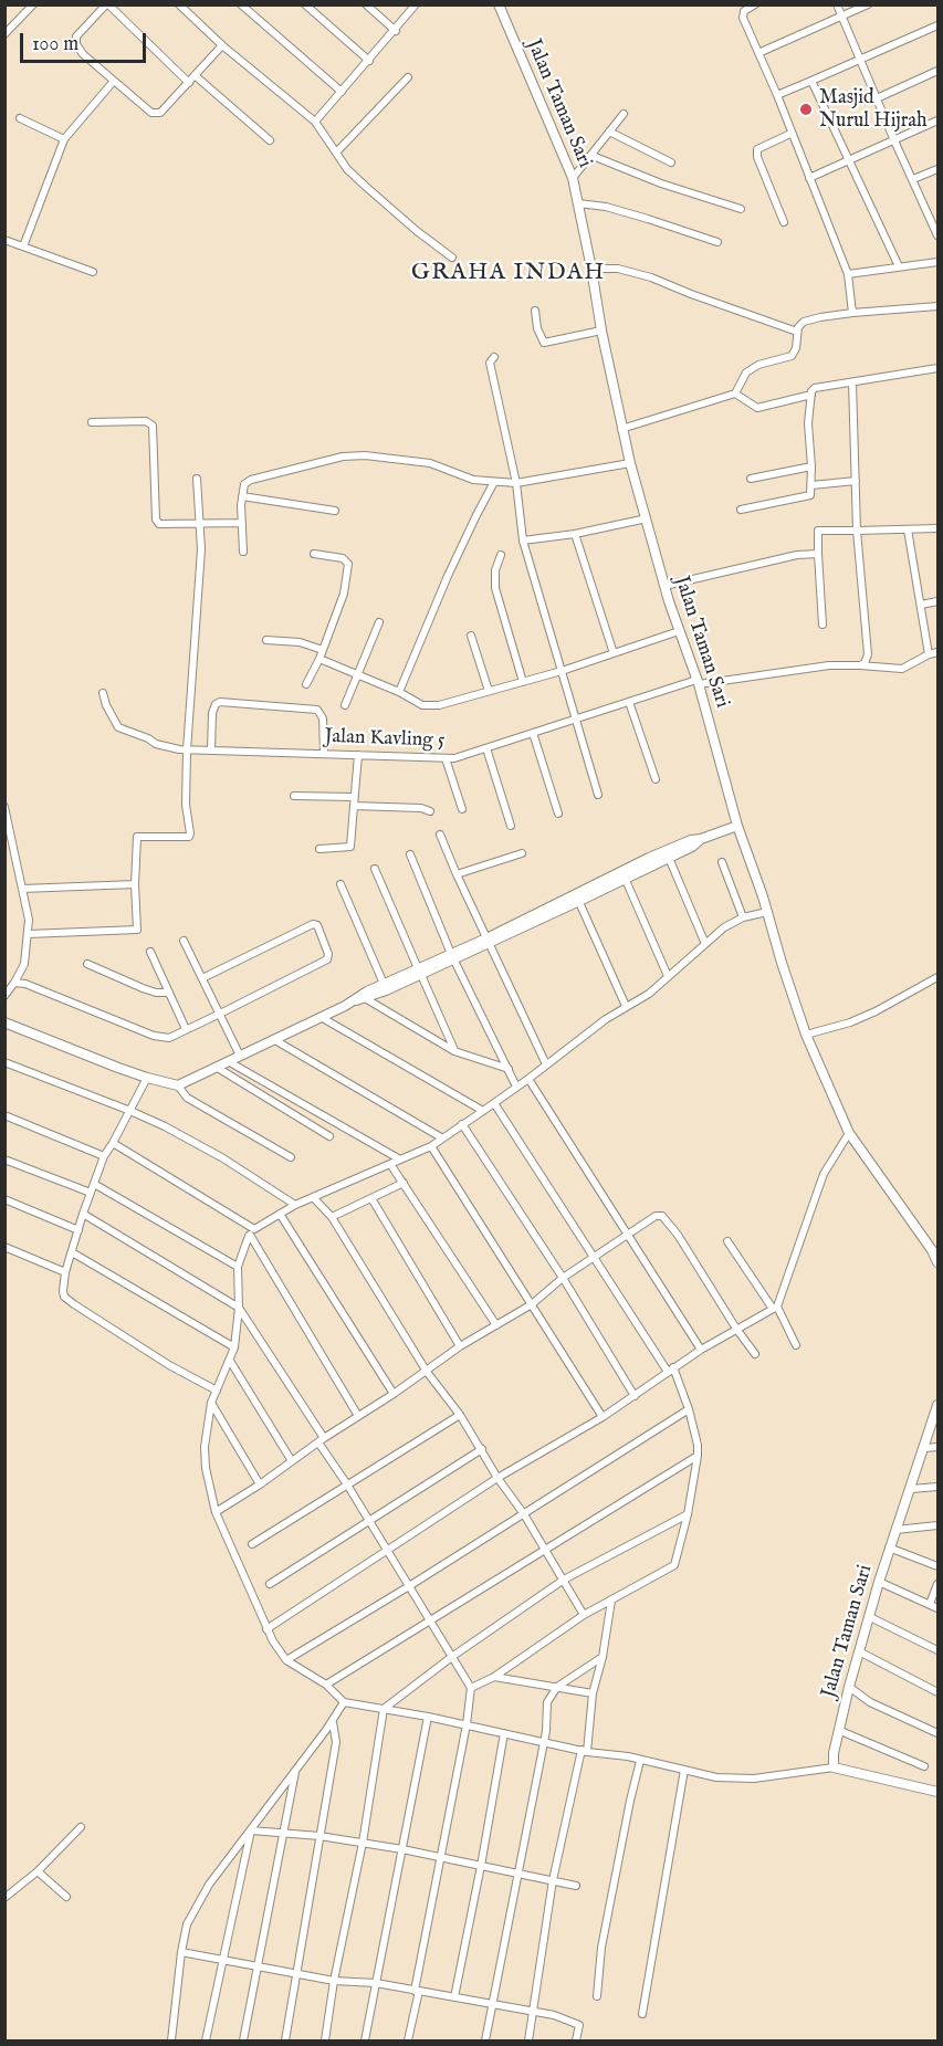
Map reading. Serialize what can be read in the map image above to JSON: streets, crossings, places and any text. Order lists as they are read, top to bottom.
{
  "streets": {
    "street": ["Jalan Taman Sari", "Jalan Kavling 5"]
  },
  "crossings": [
    ["Jalan Taman Sari", "Jalan Kavling 5"]
  ],
  "districts": ["GRAHA INDAH"],
  "places": ["Masjid Nurul Hijrah"],
  "scale_bar": "100 m"
}
